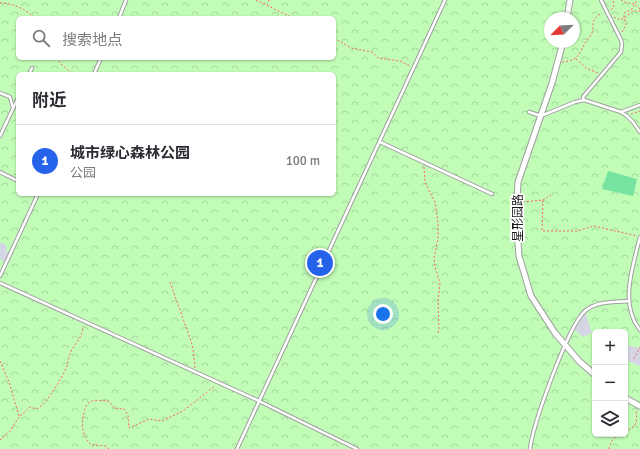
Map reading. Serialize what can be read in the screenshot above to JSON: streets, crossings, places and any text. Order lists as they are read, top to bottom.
{
  "streets": {
    "street": ["星形园路"]
  },
  "north": "bottom left",
  "page": {
    "search": "搜索地点",
    "heading": "附近",
    "list": [
      {
        "mark": "1",
        "name": "城市绿心森林公园",
        "note": "公园",
        "value": "100 m"
      }
    ],
    "pins": "1",
    "map_buttons": ["+", "−"]
  }
}
